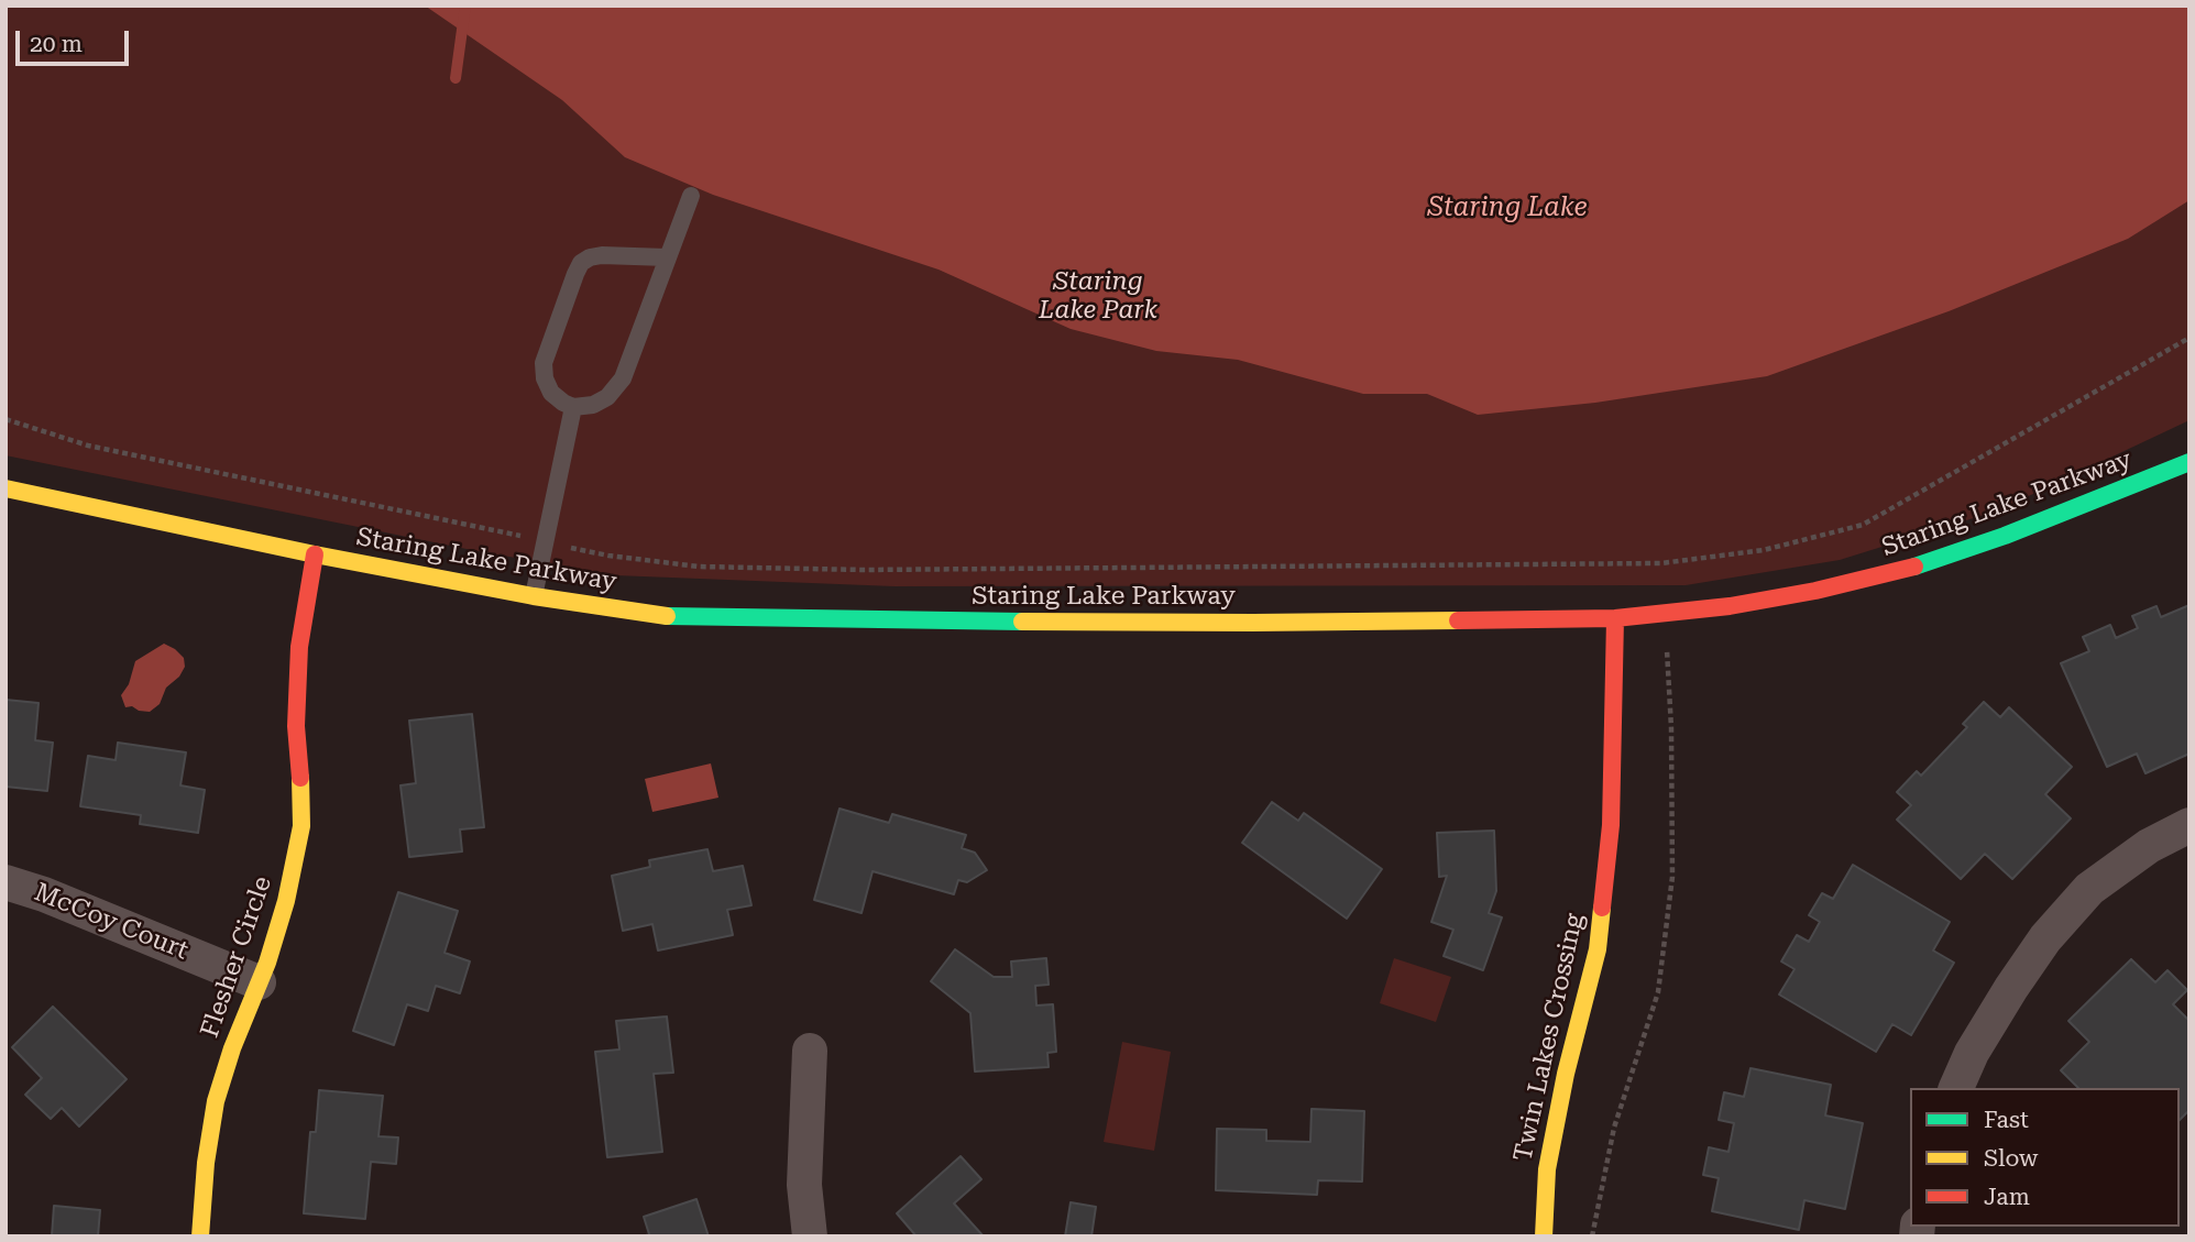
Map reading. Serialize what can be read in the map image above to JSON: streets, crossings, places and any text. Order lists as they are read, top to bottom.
{
  "streets": {
    "street": [
      "Staring Lake Parkway",
      "McCoy Court",
      "Flesher Circle",
      "Twin Lakes Crossing"
    ]
  },
  "crossings": [
    ["Staring Lake Parkway", "Flesher Circle"],
    ["Staring Lake Parkway", "Twin Lakes Crossing"],
    ["McCoy Court", "Flesher Circle"]
  ],
  "water": ["Staring Lake"],
  "parks": ["Staring Lake Park"],
  "legend": ["Fast", "Slow", "Jam"],
  "scale_bar": "20 m"
}
